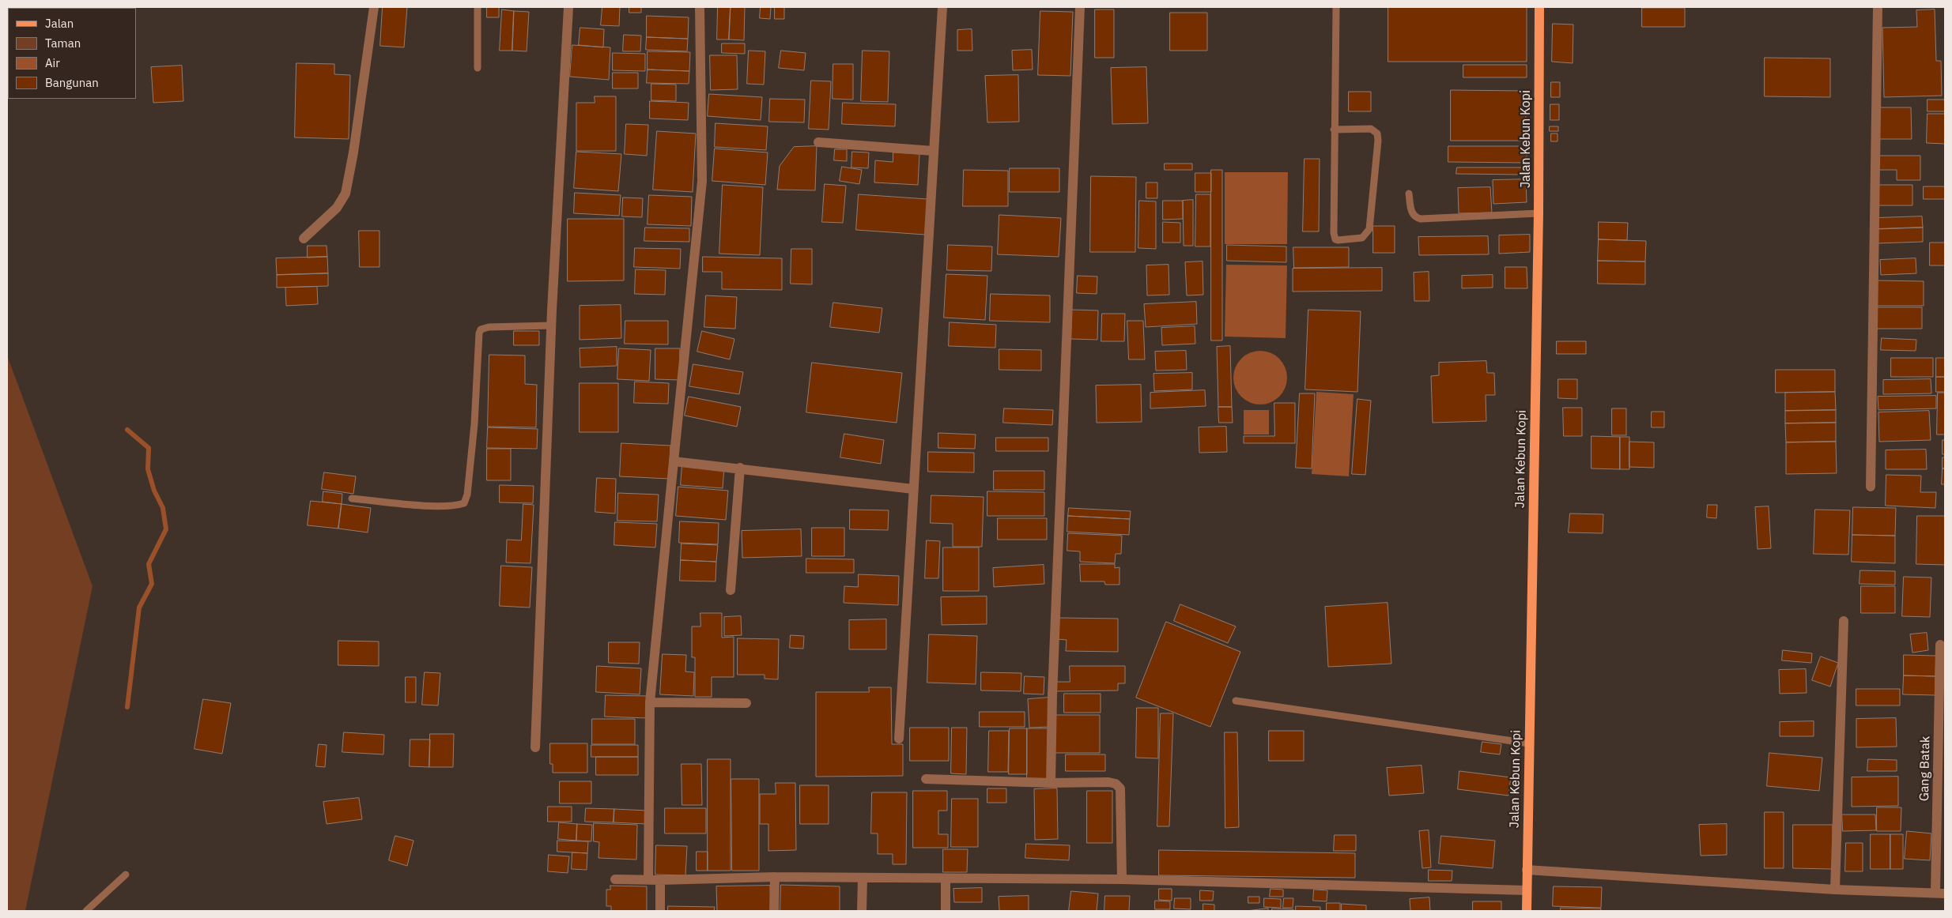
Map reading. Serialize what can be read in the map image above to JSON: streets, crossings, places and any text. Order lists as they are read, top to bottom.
{
  "streets": {
    "main road": ["Jalan Kebun Kopi"],
    "street": ["Gang Batak"]
  },
  "legend": [
    "Jalan",
    "Taman",
    "Air",
    "Bangunan"
  ]
}
